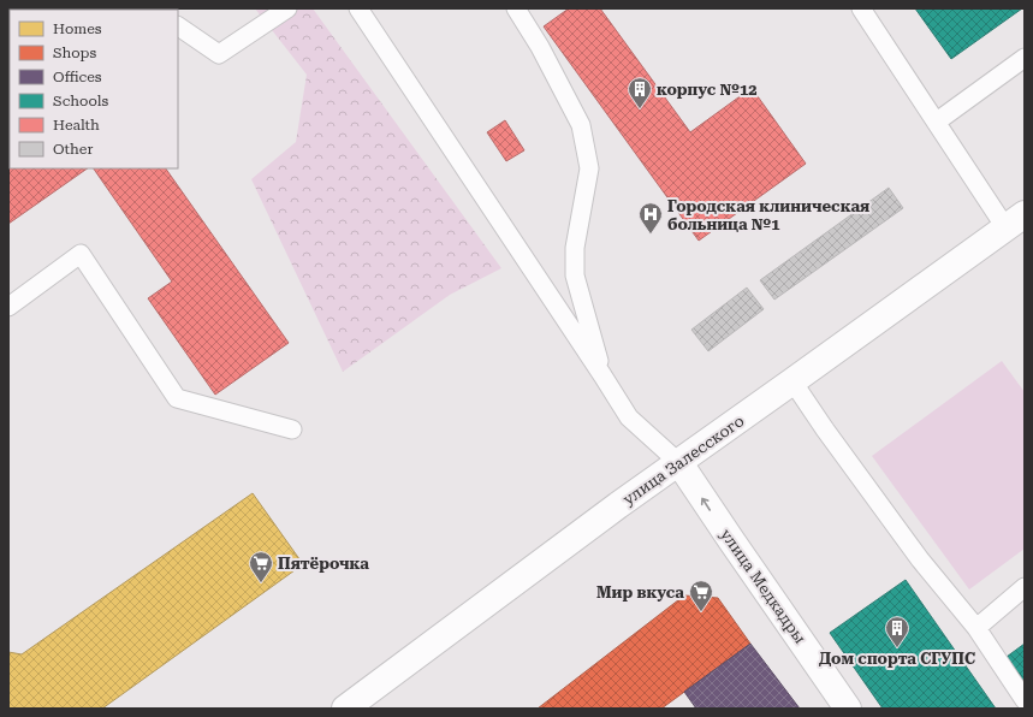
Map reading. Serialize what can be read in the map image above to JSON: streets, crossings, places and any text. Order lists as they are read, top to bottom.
{
  "streets": {
    "main road": ["улица Залесского", "улица Медкадры"]
  },
  "crossings": [
    ["улица Залесского", "улица Медкадры"]
  ],
  "one_way": ["улица Медкадры"],
  "places": {
    "building": ["корпус №12", "Дом спорта СГУПС"],
    "hospital": ["Городская клиническая больница №1"],
    "supermarket": ["Пятёрочка", "Мир вкуса"]
  },
  "legend": [
    "Homes",
    "Shops",
    "Offices",
    "Schools",
    "Health",
    "Other"
  ]
}
